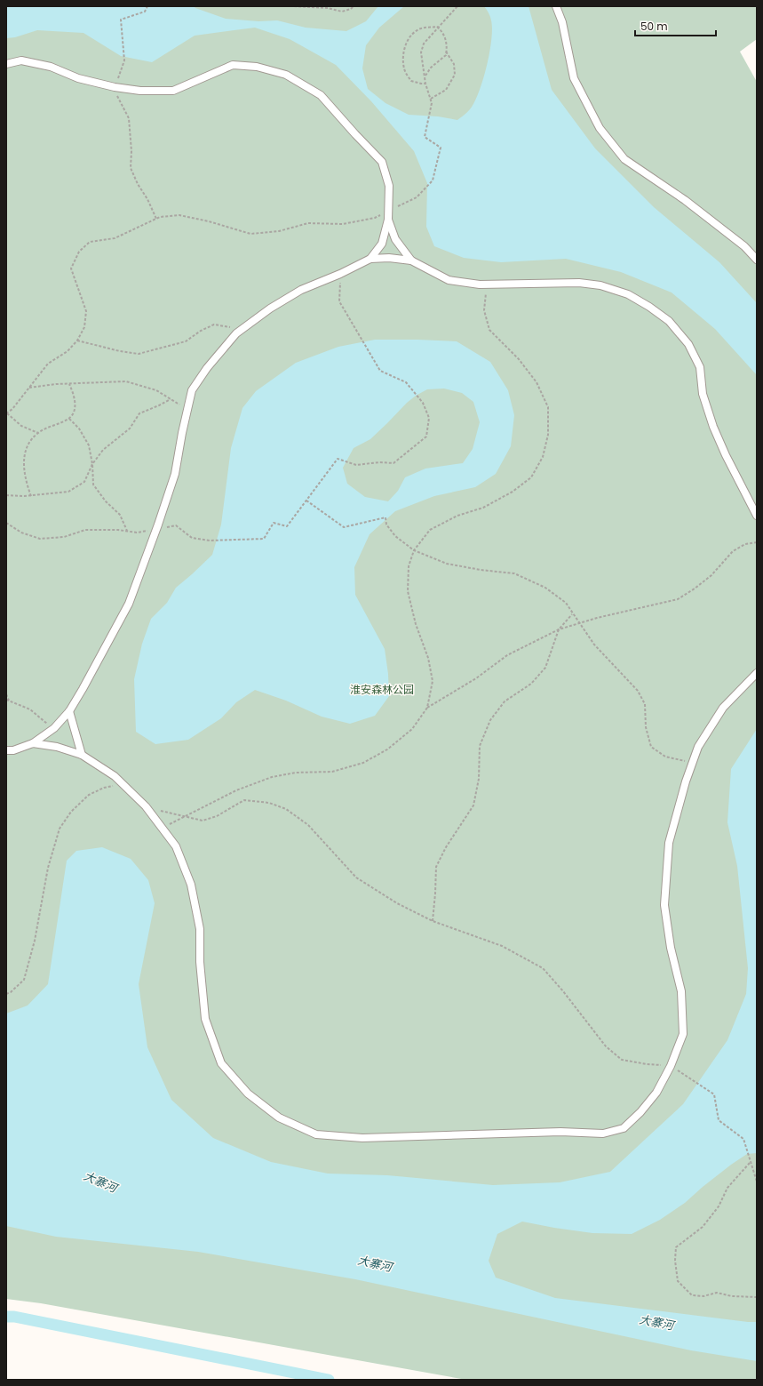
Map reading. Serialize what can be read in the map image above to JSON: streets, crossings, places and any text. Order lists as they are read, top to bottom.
{
  "water": ["大寨河"],
  "parks": ["淮安森林公园"],
  "scale_bar": "50 m"
}
